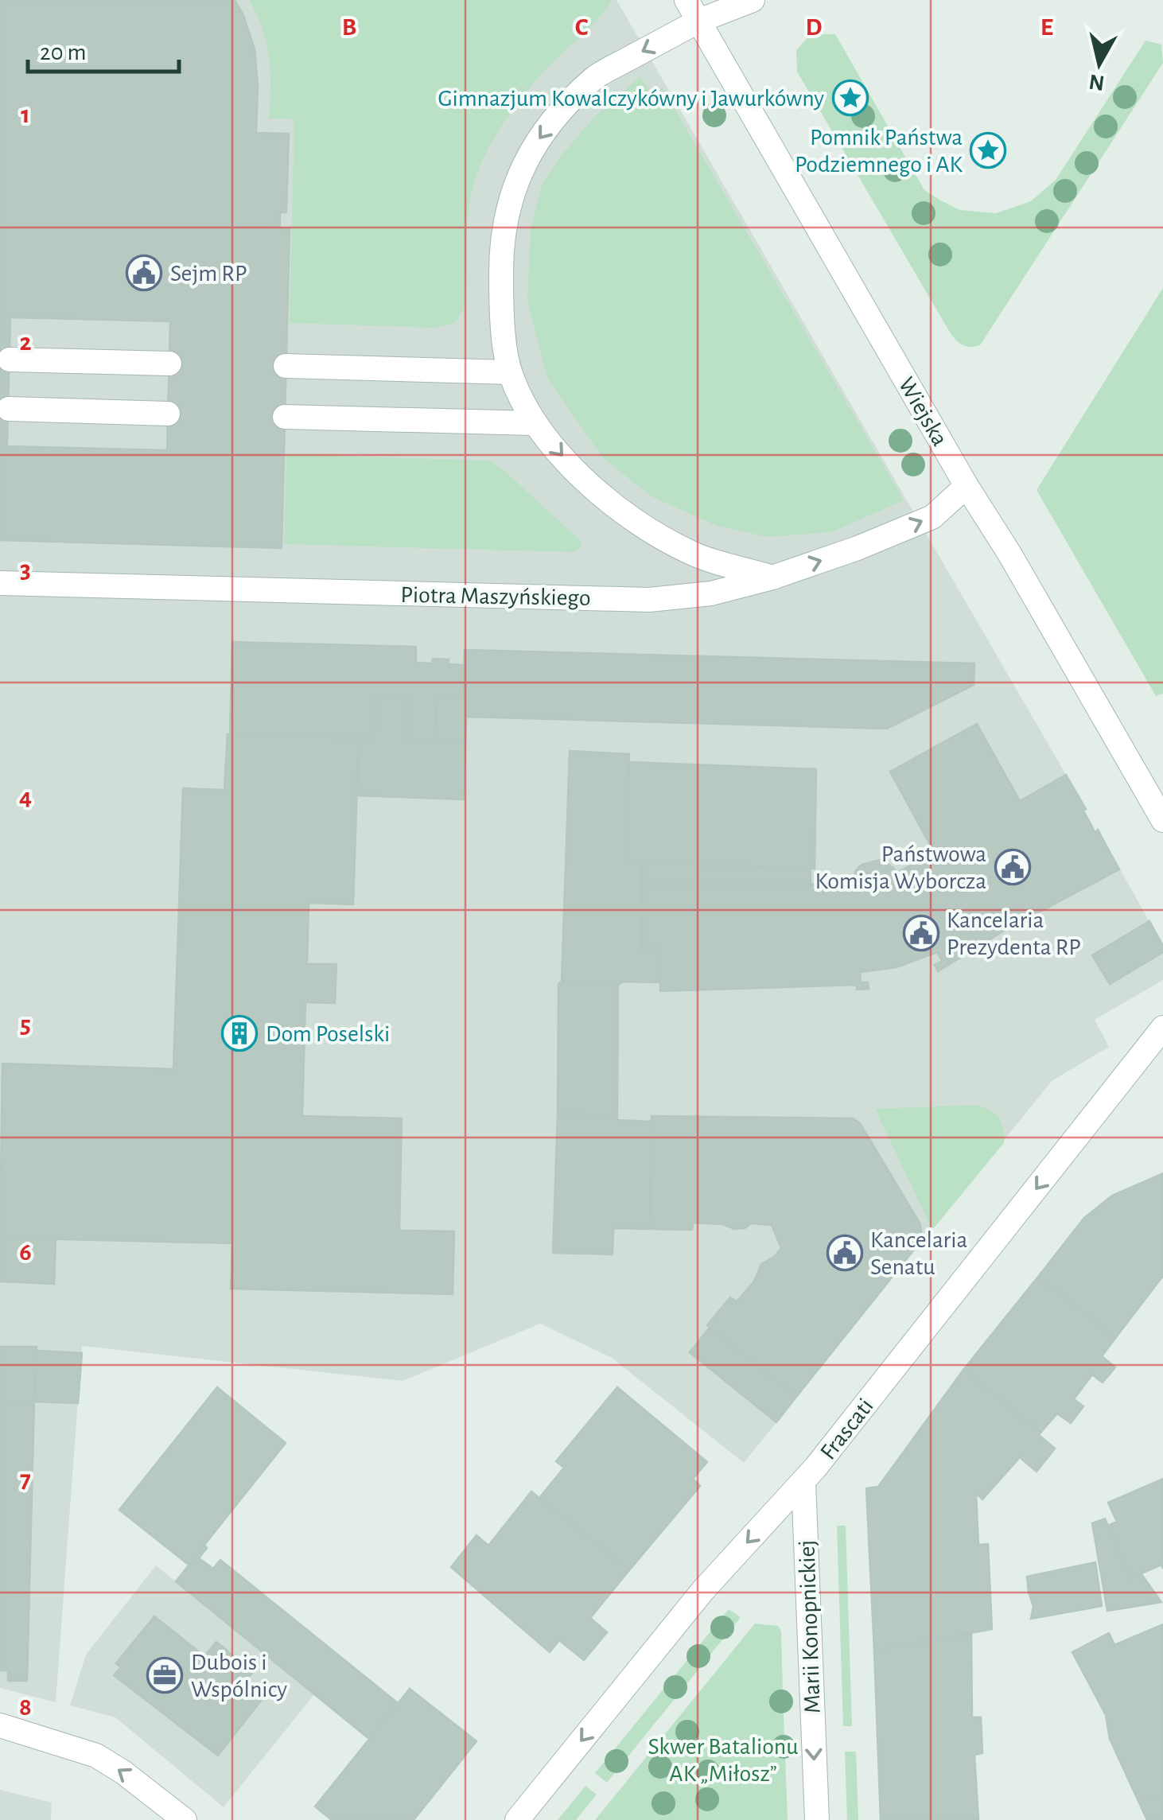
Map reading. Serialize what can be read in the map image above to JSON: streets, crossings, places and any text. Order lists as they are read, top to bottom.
{
  "streets": {
    "street": [
      "Wiejska",
      "Piotra Maszyńskiego",
      "Frascati",
      "Marii Konopnickiej"
    ]
  },
  "crossings": [
    ["Wiejska", "Piotra Maszyńskiego"],
    ["Frascati", "Marii Konopnickiej"]
  ],
  "one_way": ["Frascati", "Marii Konopnickiej"],
  "parks": ["Skwer Batalionu AK „Miłosz”"],
  "places": {
    "place": ["Gimnazjum Kowalczykówny i Jawurkówny", "Pomnik Państwa Podziemnego i AK"],
    "public building": [
      "Sejm RP",
      "Państwowa Komisja Wyborcza",
      "Kancelaria Prezydenta RP",
      "Kancelaria Senatu"
    ],
    "building": ["Dom Poselski"],
    "office": ["Dubois i Wspólnicy"]
  },
  "scale_bar": "20 m",
  "north": "bottom",
  "grid": {
    "columns": [
      "B",
      "C",
      "D",
      "E"
    ],
    "rows": [
      "1",
      "2",
      "3",
      "4",
      "5",
      "6",
      "7",
      "8"
    ]
  }
}
